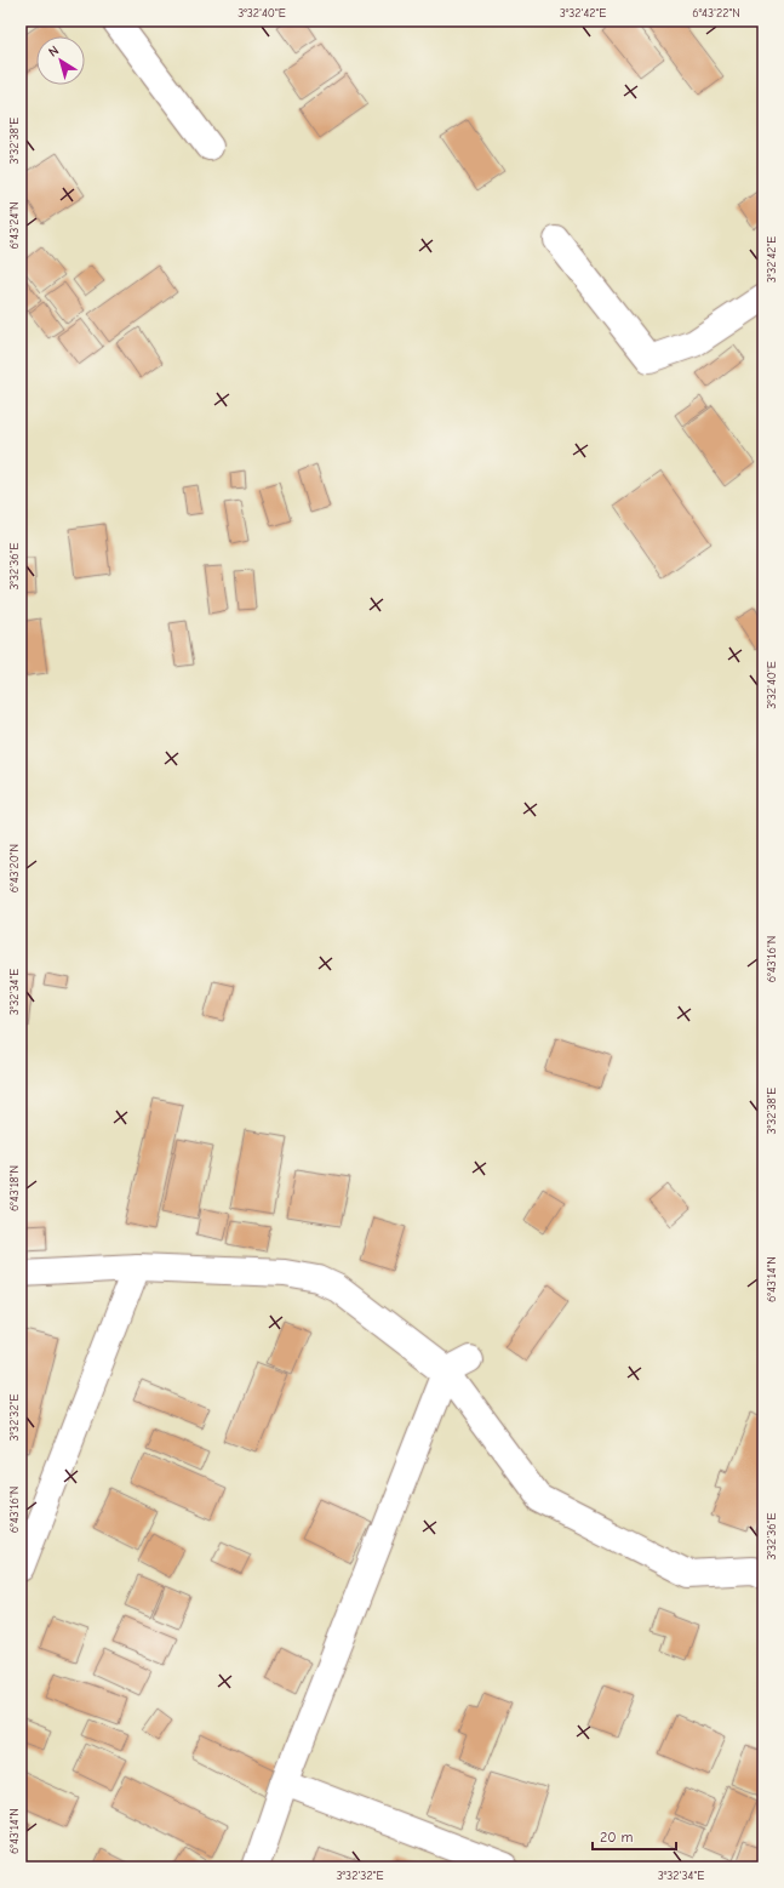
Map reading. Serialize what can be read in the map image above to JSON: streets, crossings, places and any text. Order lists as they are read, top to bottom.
{
  "scale_bar": "20 m",
  "north": "top left",
  "coordinates": [
    "3°32'40\"E",
    "3°32'42\"E",
    "6°43'22\"N",
    "3°32'38\"E",
    "6°43'24\"N",
    "3°32'36\"E",
    "6°43'20\"N",
    "6°43'16\"N",
    "3°32'34\"E",
    "6°43'18\"N",
    "6°43'14\"N",
    "3°32'32\"E"
  ]
}
